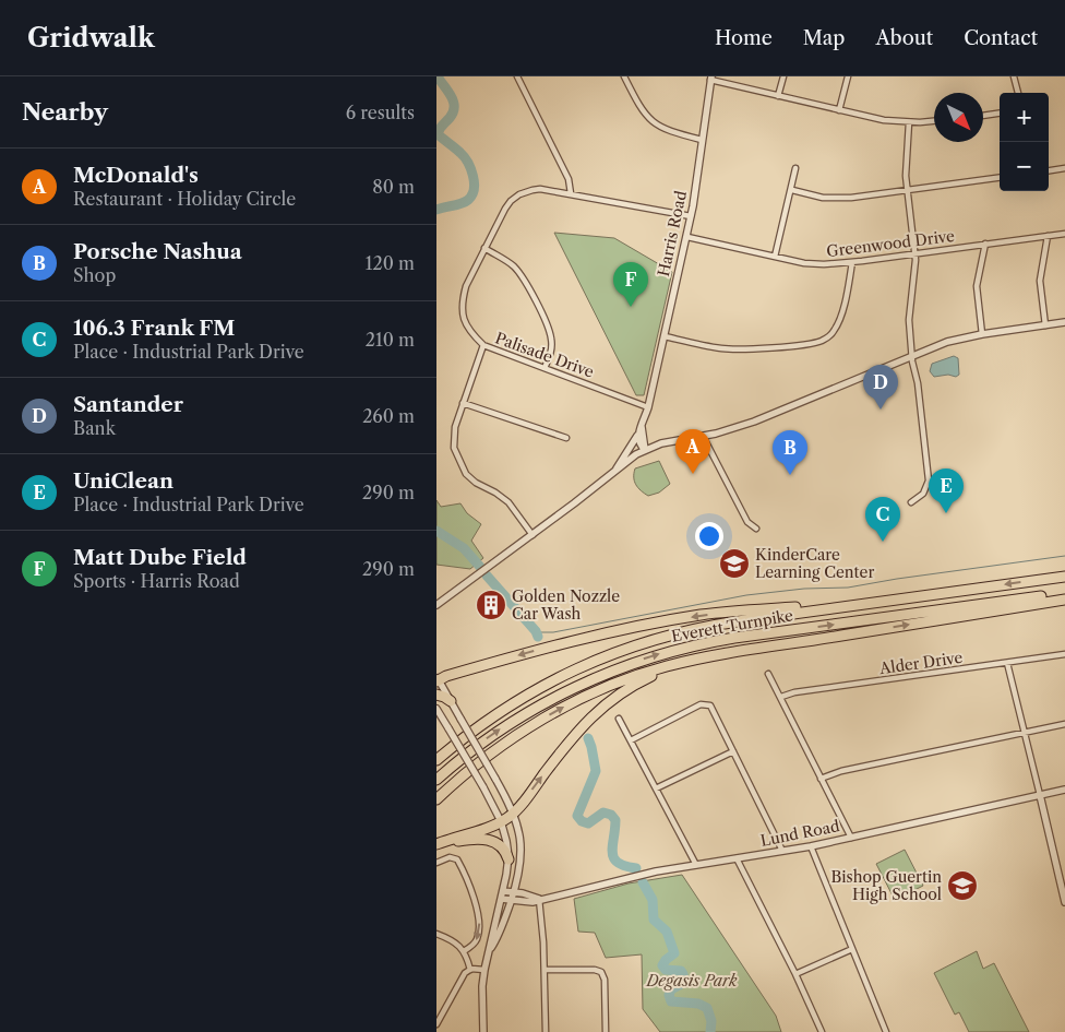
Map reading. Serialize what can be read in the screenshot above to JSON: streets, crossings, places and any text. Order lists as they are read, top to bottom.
{
  "streets": {
    "highway": ["Everett Turnpike"],
    "street": [
      "Harris Road",
      "Greenwood Drive",
      "Palisade Drive",
      "Alder Drive",
      "Lund Road"
    ]
  },
  "crossings": [
    ["Harris Road", "Greenwood Drive"],
    ["Harris Road", "Palisade Drive"]
  ],
  "parks": ["Degasis Park"],
  "places": {
    "school or university": ["KinderCare Learning Center", "Bishop Guertin High School"],
    "building": ["Golden Nozzle Car Wash"]
  },
  "north": "bottom right",
  "page": {
    "header": "Gridwalk",
    "nav": [
      "Home",
      "Map",
      "About",
      "Contact"
    ],
    "heading": ["Nearby", "6 results"],
    "map_buttons": ["+", "−"],
    "list": [
      {
        "mark": "A",
        "name": "McDonald's",
        "note": "Restaurant · Holiday Circle",
        "value": "80 m"
      },
      {
        "mark": "B",
        "name": "Porsche Nashua",
        "note": "Shop",
        "value": "120 m"
      },
      {
        "mark": "C",
        "name": "106.3 Frank FM",
        "note": "Place · Industrial Park Drive",
        "value": "210 m"
      },
      {
        "mark": "D",
        "name": "Santander",
        "note": "Bank",
        "value": "260 m"
      },
      {
        "mark": "E",
        "name": "UniClean",
        "note": "Place · Industrial Park Drive",
        "value": "290 m"
      },
      {
        "mark": "F",
        "name": "Matt Dube Field",
        "note": "Sports · Harris Road",
        "value": "290 m"
      }
    ],
    "pins": [
      "F",
      "D",
      "A",
      "B",
      "E",
      "C"
    ]
  }
}
